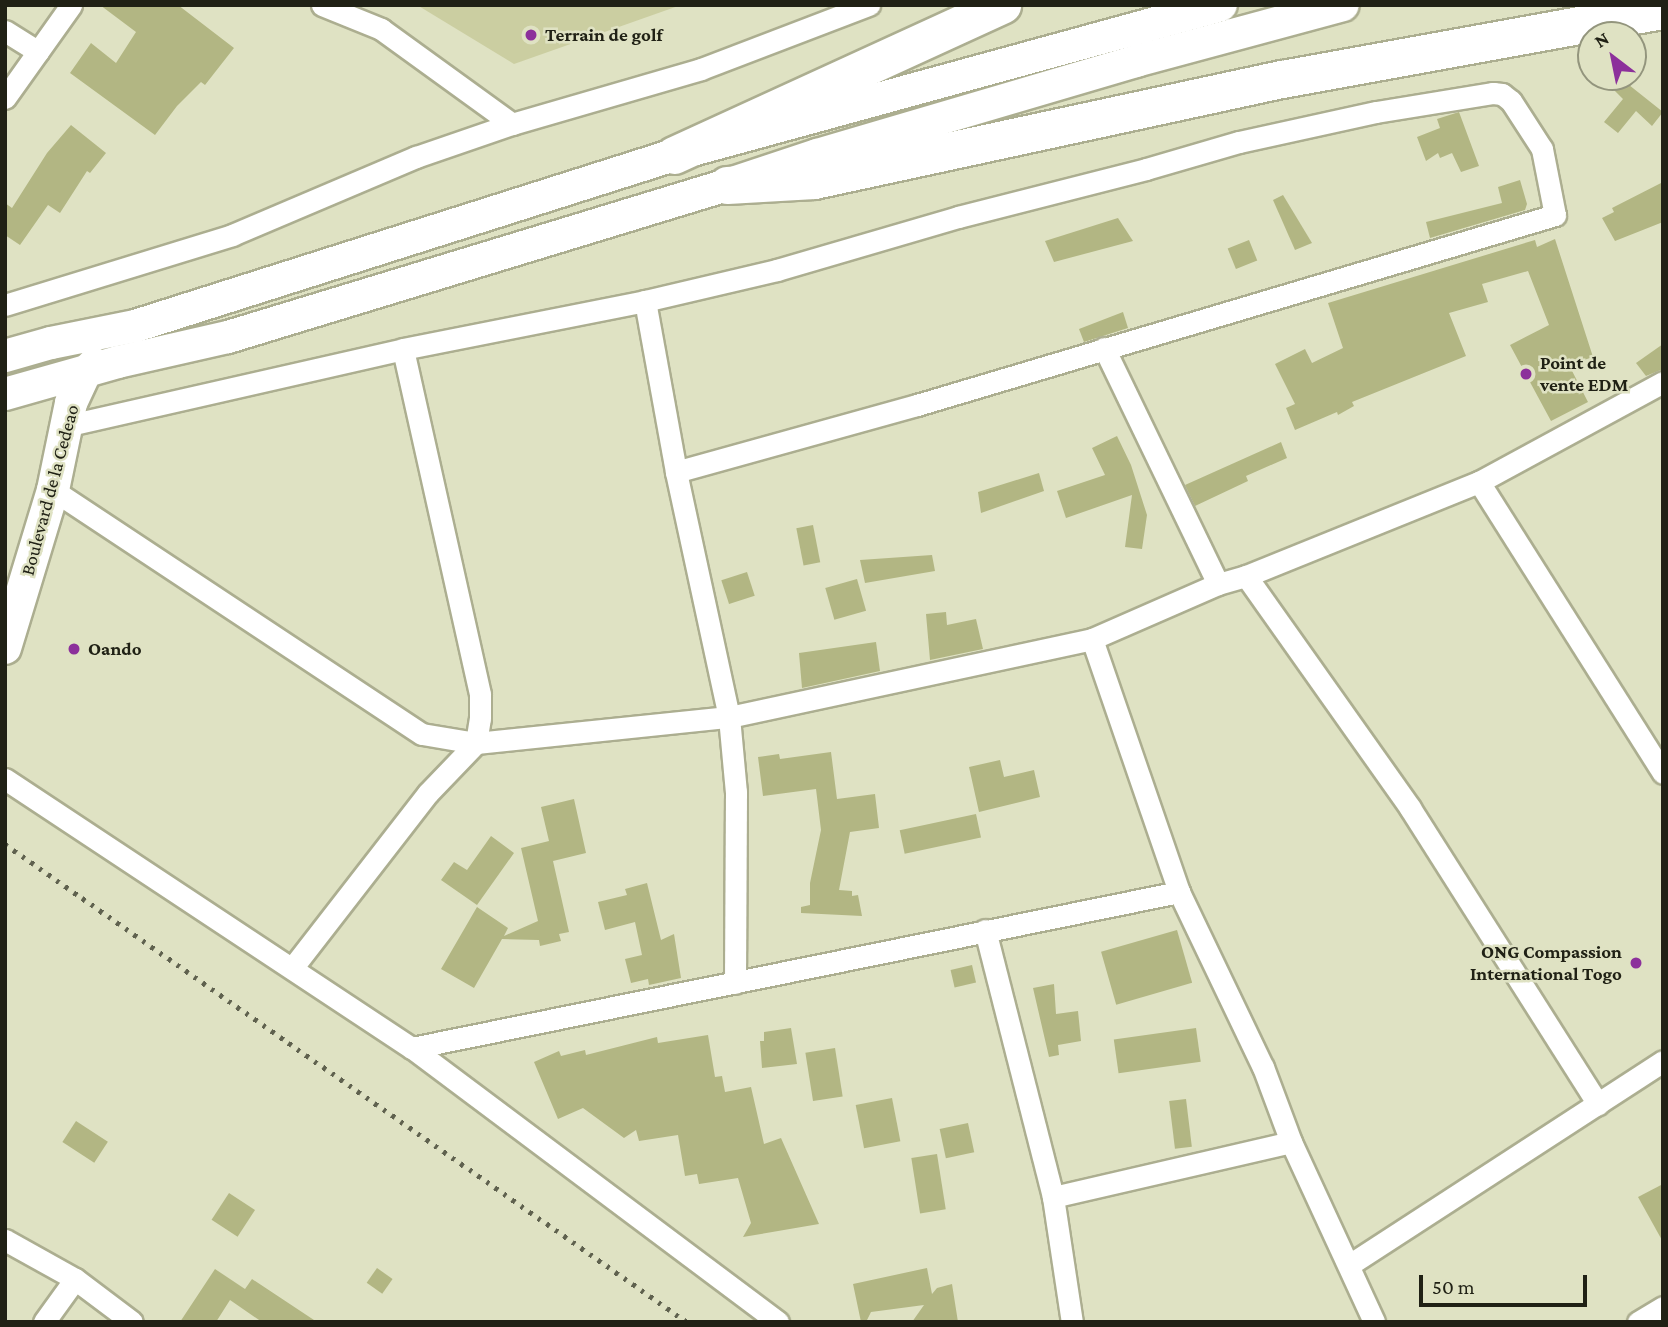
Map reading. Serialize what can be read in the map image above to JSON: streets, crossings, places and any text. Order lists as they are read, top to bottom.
{
  "streets": {
    "main road": ["Boulevard de la Cedeao"]
  },
  "places": [
    "Terrain de golf",
    "Point de vente EDM",
    "Oando",
    "ONG Compassion International Togo"
  ],
  "scale_bar": "50 m",
  "north": "top left"
}
